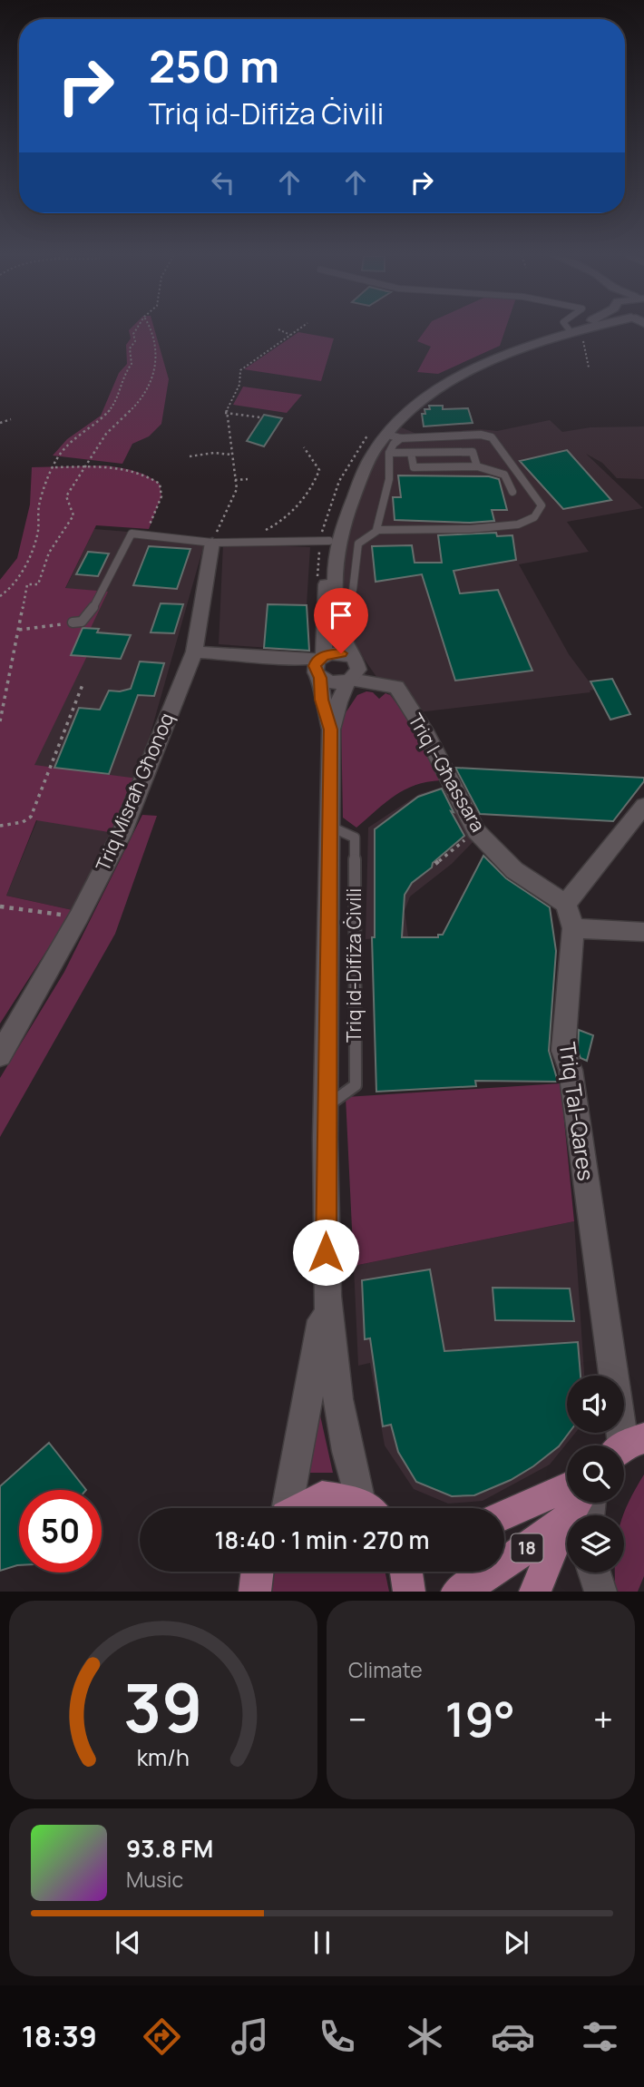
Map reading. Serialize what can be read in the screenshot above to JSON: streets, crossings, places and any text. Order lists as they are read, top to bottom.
{
  "streets": {
    "main road": [
      "Triq l-Għassara",
      "Triq Misraħ Għonoq",
      "Triq id-Difiża Ċivili",
      "Triq Tal-Qares",
      "18"
    ]
  },
  "crossings": [
    ["Triq l-Għassara", "Triq id-Difiża Ċivili"],
    ["Triq l-Għassara", "Triq Tal-Qares"]
  ],
  "page": {
    "turn": ["250 m", "Triq id-Difiża Ċivili"],
    "limit": "50",
    "trip": "18:40 · 1 min · 270 m",
    "tile": "Climate",
    "heat": ["−", "19°", "+"],
    "song": ["93.8 FM", "Music"],
    "tabs": "18:39",
    "gauge": ["39", "km/h"]
  }
}
